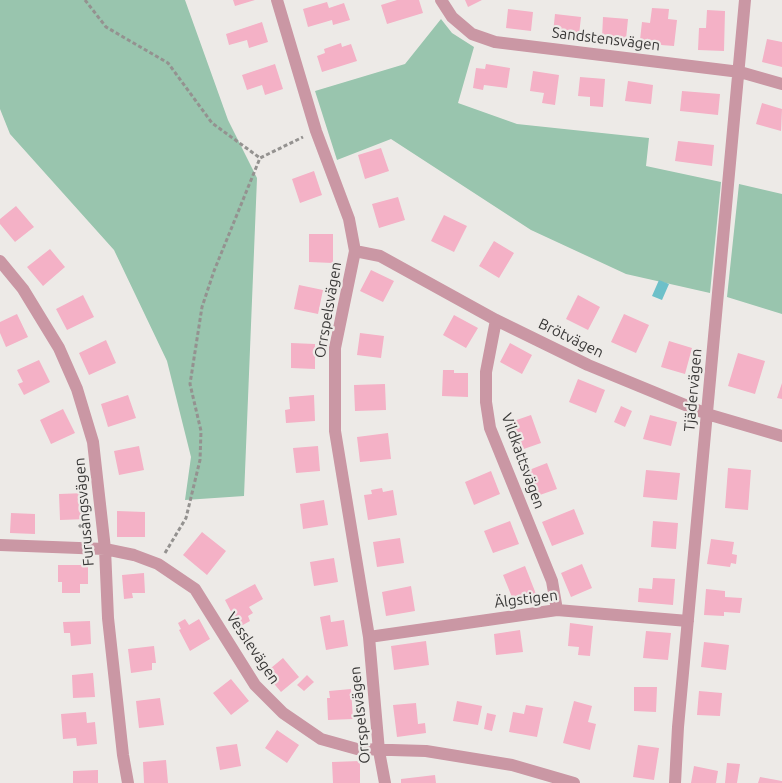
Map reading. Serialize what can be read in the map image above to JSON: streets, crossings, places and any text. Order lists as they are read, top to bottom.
{
  "streets": {
    "street": [
      "Sandstensvägen",
      "Orrspelsvägen",
      "Brötvägen",
      "Tjädervägen",
      "Vildkattsvägen",
      "Furusångsvägen",
      "Älgstigen",
      "Vesslevägen"
    ]
  },
  "crossings": [
    ["Sandstensvägen", "Tjädervägen"],
    ["Orrspelsvägen", "Brötvägen"],
    ["Orrspelsvägen", "Älgstigen"],
    ["Orrspelsvägen", "Vesslevägen"],
    ["Brötvägen", "Tjädervägen"],
    ["Brötvägen", "Vildkattsvägen"],
    ["Tjädervägen", "Älgstigen"],
    ["Vildkattsvägen", "Älgstigen"],
    ["Furusångsvägen", "Vesslevägen"]
  ]
}
